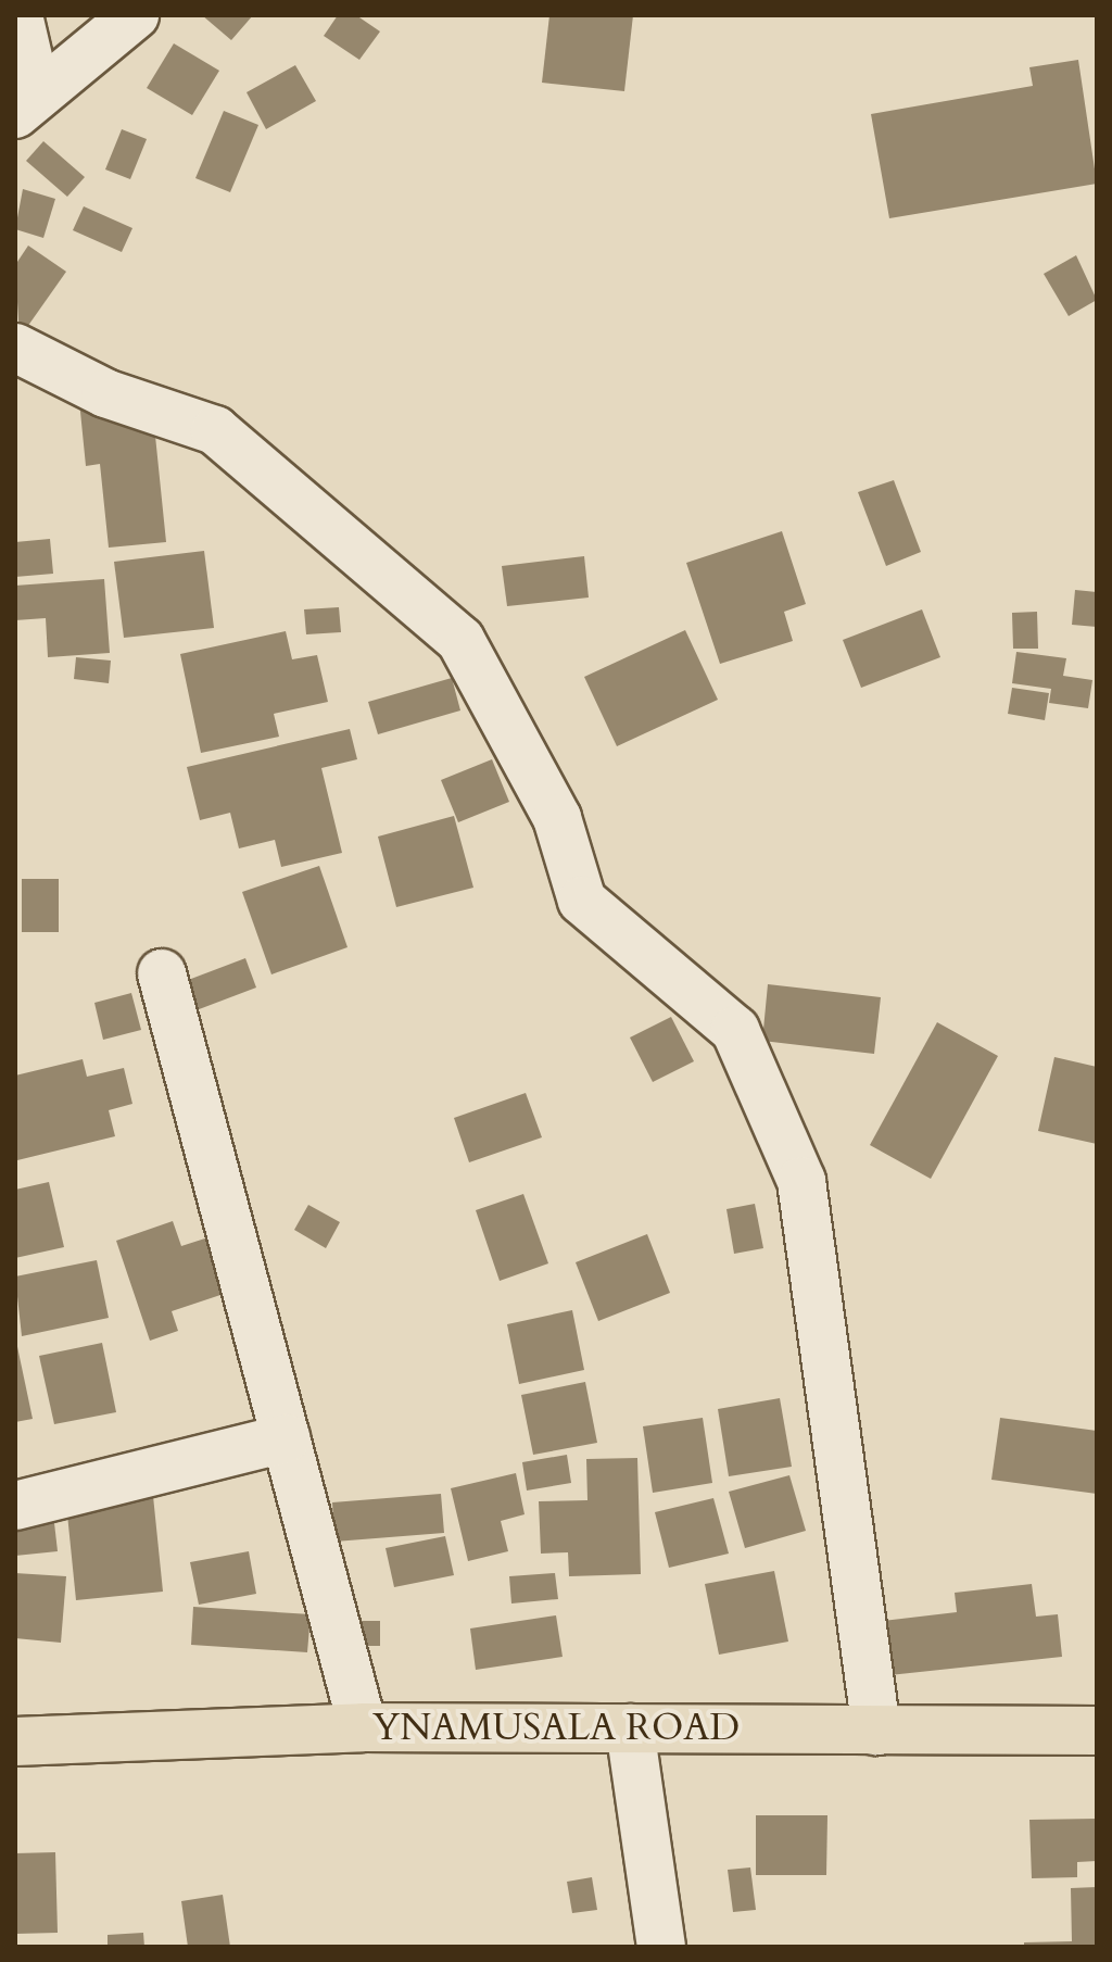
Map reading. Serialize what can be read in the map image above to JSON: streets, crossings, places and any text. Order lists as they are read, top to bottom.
{
  "streets": {
    "main road": ["YNAMUSALA ROAD"]
  }
}
